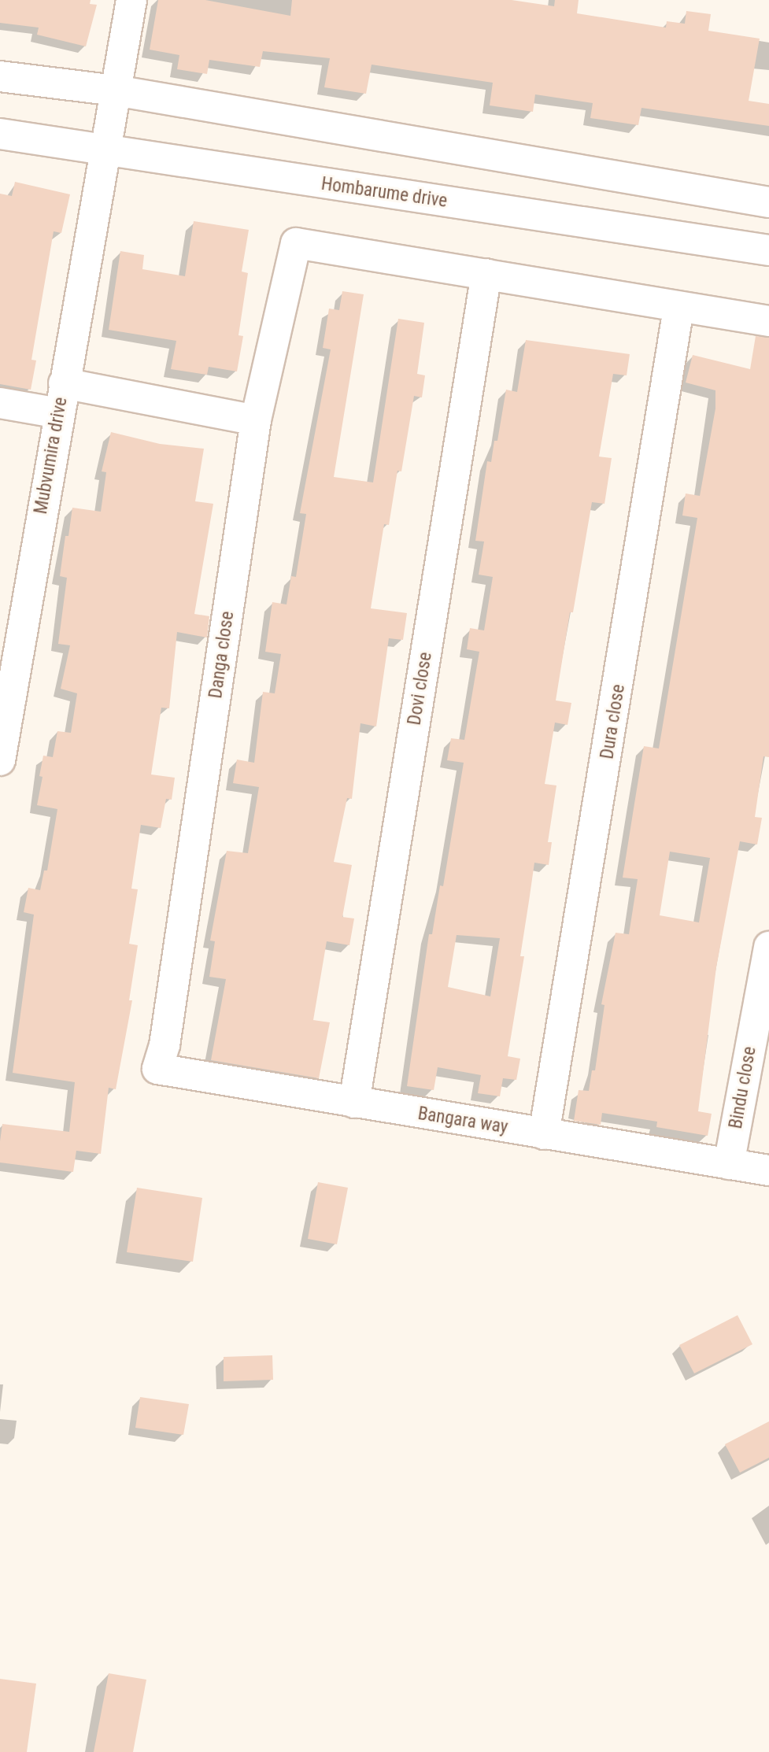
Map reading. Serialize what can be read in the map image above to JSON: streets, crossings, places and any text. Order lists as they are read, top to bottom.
{
  "streets": {
    "street": [
      "Hombarume drive",
      "Mubvumira drive",
      "Danga close",
      "Dovi close",
      "Dura close",
      "Bindu close",
      "Bangara way"
    ]
  },
  "crossings": [
    ["Hombarume drive", "Mubvumira drive"],
    ["Danga close", "Dovi close"],
    ["Danga close", "Bangara way"],
    ["Dovi close", "Bangara way"],
    ["Dura close", "Bangara way"],
    ["Bindu close", "Bangara way"]
  ]
}
